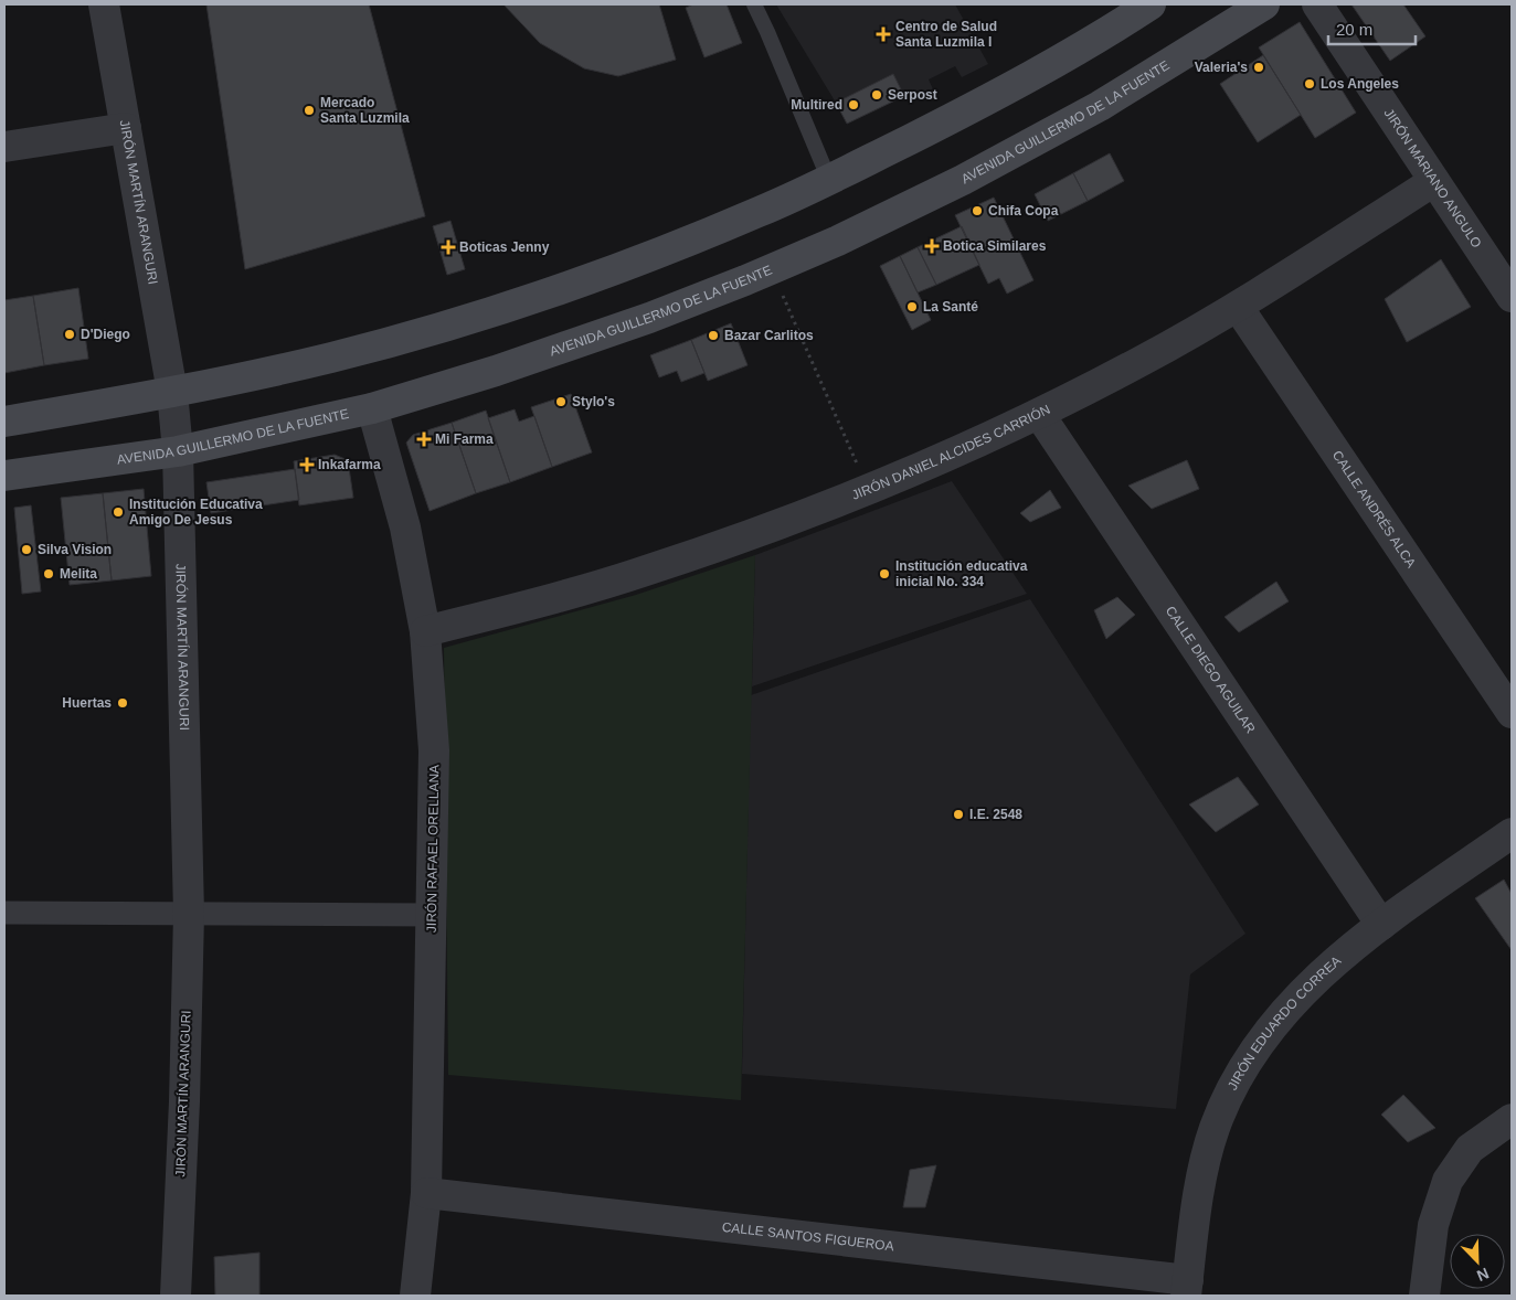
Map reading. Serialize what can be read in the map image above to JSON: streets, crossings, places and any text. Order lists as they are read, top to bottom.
{
  "streets": {
    "main road": ["AVENIDA GUILLERMO DE LA FUENTE"],
    "street": [
      "JIRÓN MARIANO ANGULO",
      "JIRÓN MARTÍN ARANGURI",
      "JIRÓN DANIEL ALCIDES CARRIÓN",
      "CALLE ANDRÉS ALCA",
      "CALLE DIEGO AGUILAR",
      "JIRÓN RAFAEL ORELLANA",
      "JIRÓN EDUARDO CORREA",
      "CALLE SANTOS FIGUEROA"
    ]
  },
  "crossings": [
    ["AVENIDA GUILLERMO DE LA FUENTE", "JIRÓN MARTÍN ARANGURI"],
    ["AVENIDA GUILLERMO DE LA FUENTE", "JIRÓN RAFAEL ORELLANA"],
    ["JIRÓN MARIANO ANGULO", "JIRÓN DANIEL ALCIDES CARRIÓN"],
    ["JIRÓN DANIEL ALCIDES CARRIÓN", "CALLE ANDRÉS ALCA"],
    ["JIRÓN DANIEL ALCIDES CARRIÓN", "CALLE DIEGO AGUILAR"],
    ["JIRÓN DANIEL ALCIDES CARRIÓN", "JIRÓN RAFAEL ORELLANA"],
    ["CALLE DIEGO AGUILAR", "JIRÓN EDUARDO CORREA"],
    ["JIRÓN RAFAEL ORELLANA", "CALLE SANTOS FIGUEROA"],
    ["JIRÓN EDUARDO CORREA", "CALLE SANTOS FIGUEROA"]
  ],
  "places": {
    "health": [
      "Centro de Salud Santa Luzmila I",
      "Botica Similares",
      "Boticas Jenny",
      "Mi Farma",
      "Inkafarma"
    ],
    "other": [
      "Valeria's",
      "Los Angeles",
      "Serpost",
      "Multired",
      "Mercado Santa Luzmila",
      "Chifa Copa",
      "La Santé",
      "D'Diego",
      "Bazar Carlitos",
      "Stylo's",
      "Institución Educativa Amigo De Jesus",
      "Silva Vision",
      "Melita",
      "Institución educativa inicial No. 334",
      "Huertas",
      "I.E. 2548"
    ]
  },
  "scale_bar": "20 m",
  "north": "bottom right"
}
